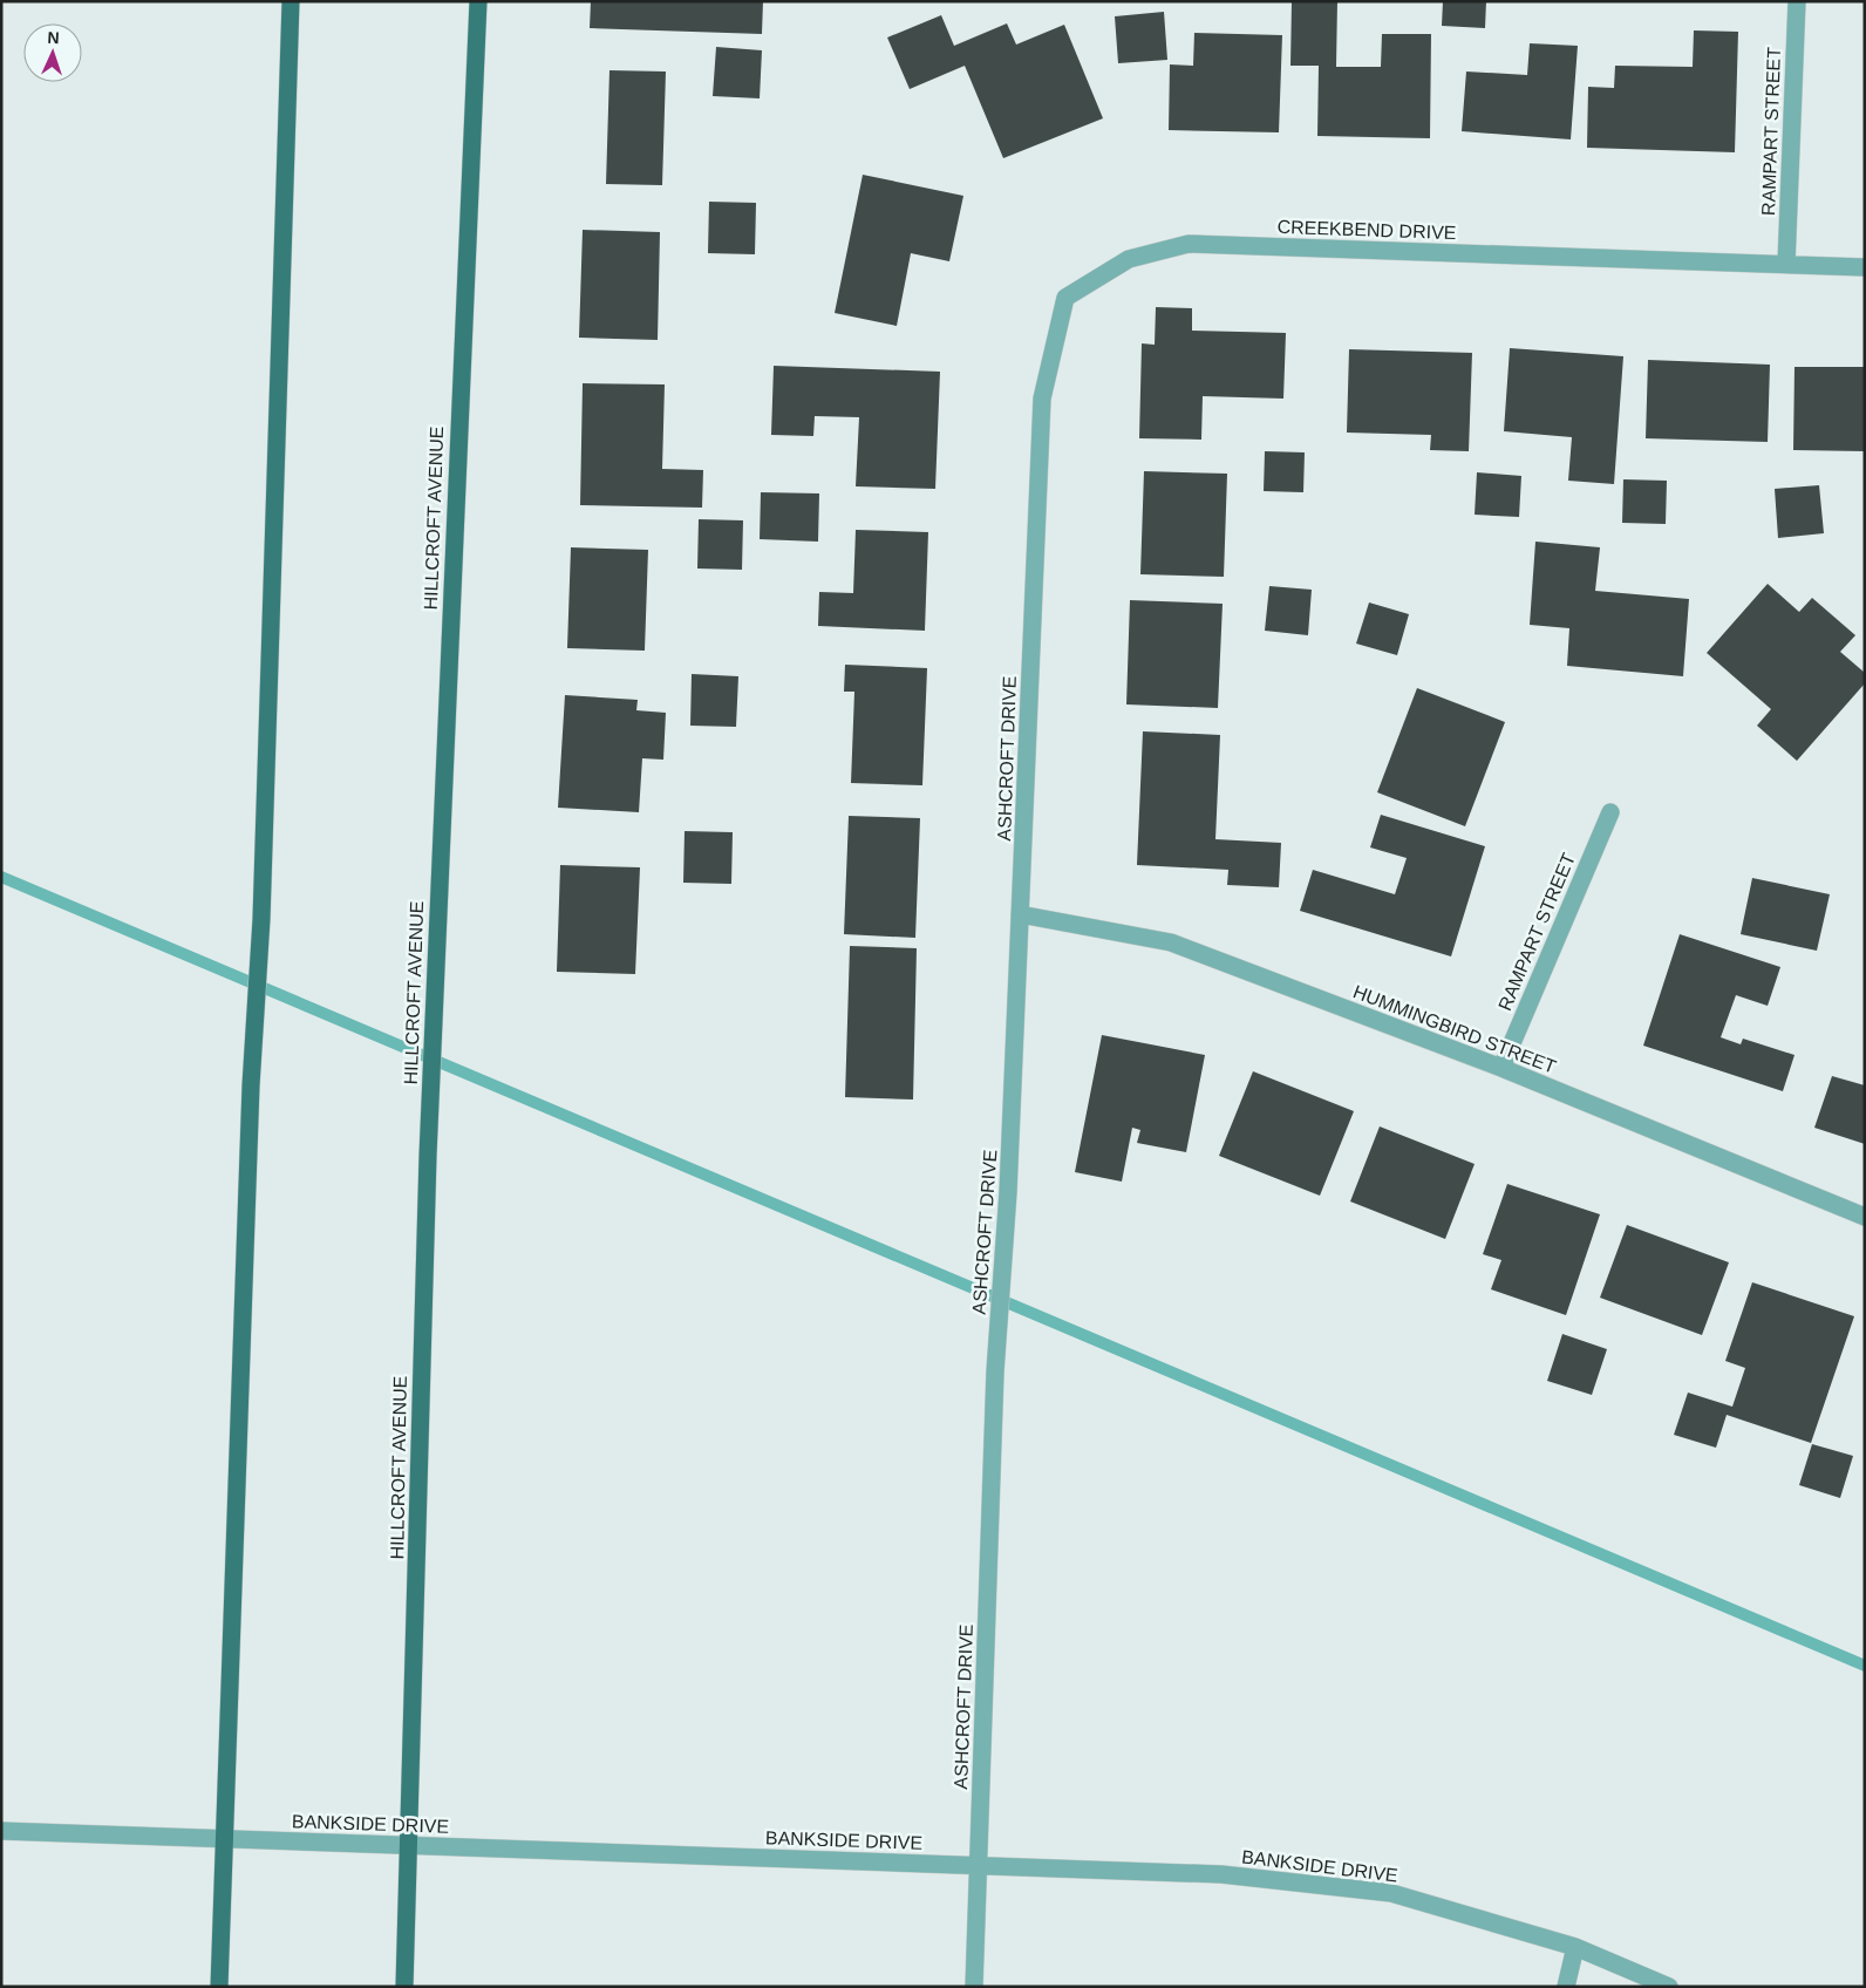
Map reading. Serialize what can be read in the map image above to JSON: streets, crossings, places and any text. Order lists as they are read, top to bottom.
{
  "streets": {
    "main road": ["HILLCROFT AVENUE"],
    "street": [
      "RAMPART STREET",
      "CREEKBEND DRIVE",
      "ASHCROFT DRIVE",
      "HUMMINGBIRD STREET",
      "BANKSIDE DRIVE"
    ]
  },
  "crossings": [
    ["RAMPART STREET", "CREEKBEND DRIVE"],
    ["RAMPART STREET", "HUMMINGBIRD STREET"],
    ["CREEKBEND DRIVE", "ASHCROFT DRIVE"],
    ["HILLCROFT AVENUE", "BANKSIDE DRIVE"],
    ["ASHCROFT DRIVE", "HUMMINGBIRD STREET"],
    ["ASHCROFT DRIVE", "BANKSIDE DRIVE"]
  ],
  "north": "top"
}
